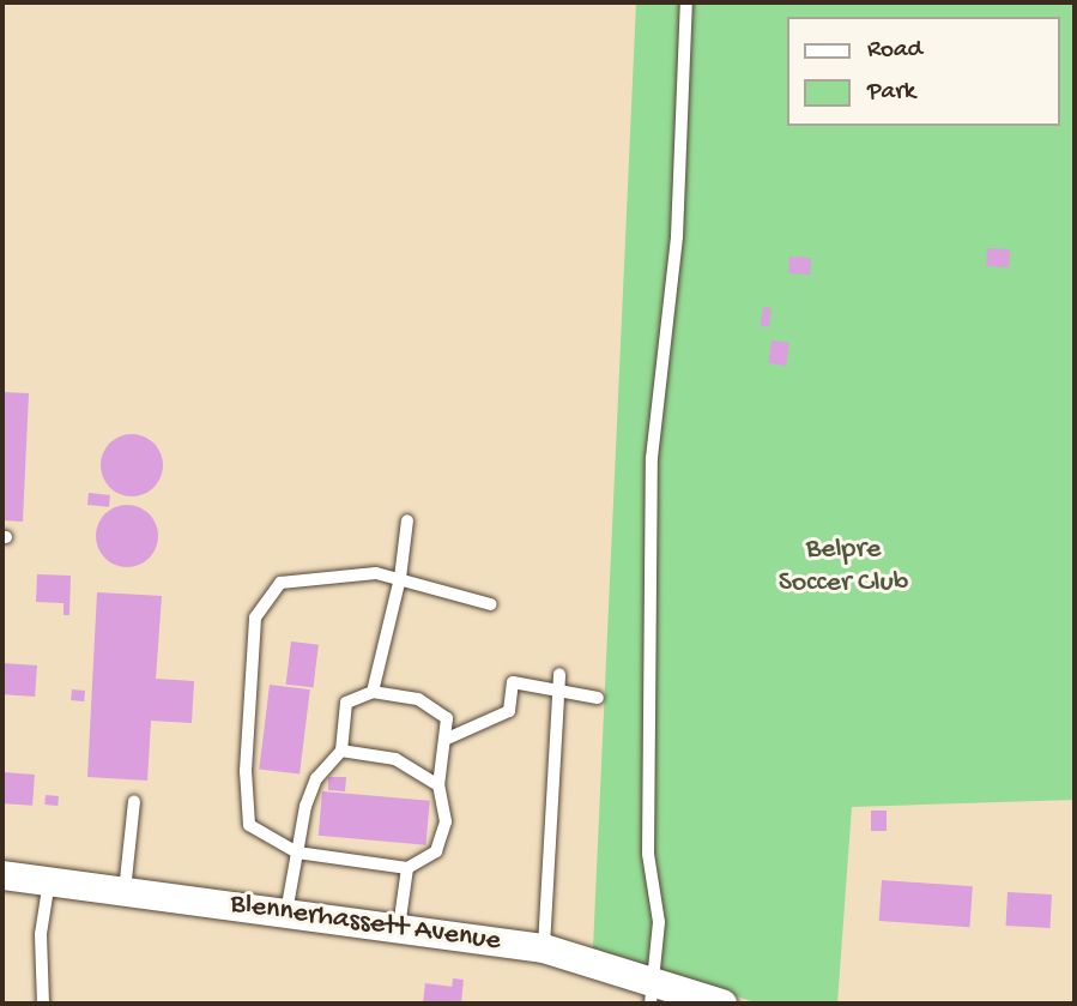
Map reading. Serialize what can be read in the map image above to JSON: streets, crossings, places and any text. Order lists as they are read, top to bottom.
{
  "streets": {
    "street": ["Blennerhassett Avenue"]
  },
  "parks": ["Belpre Soccer Club"],
  "legend": ["Road", "Park"]
}
